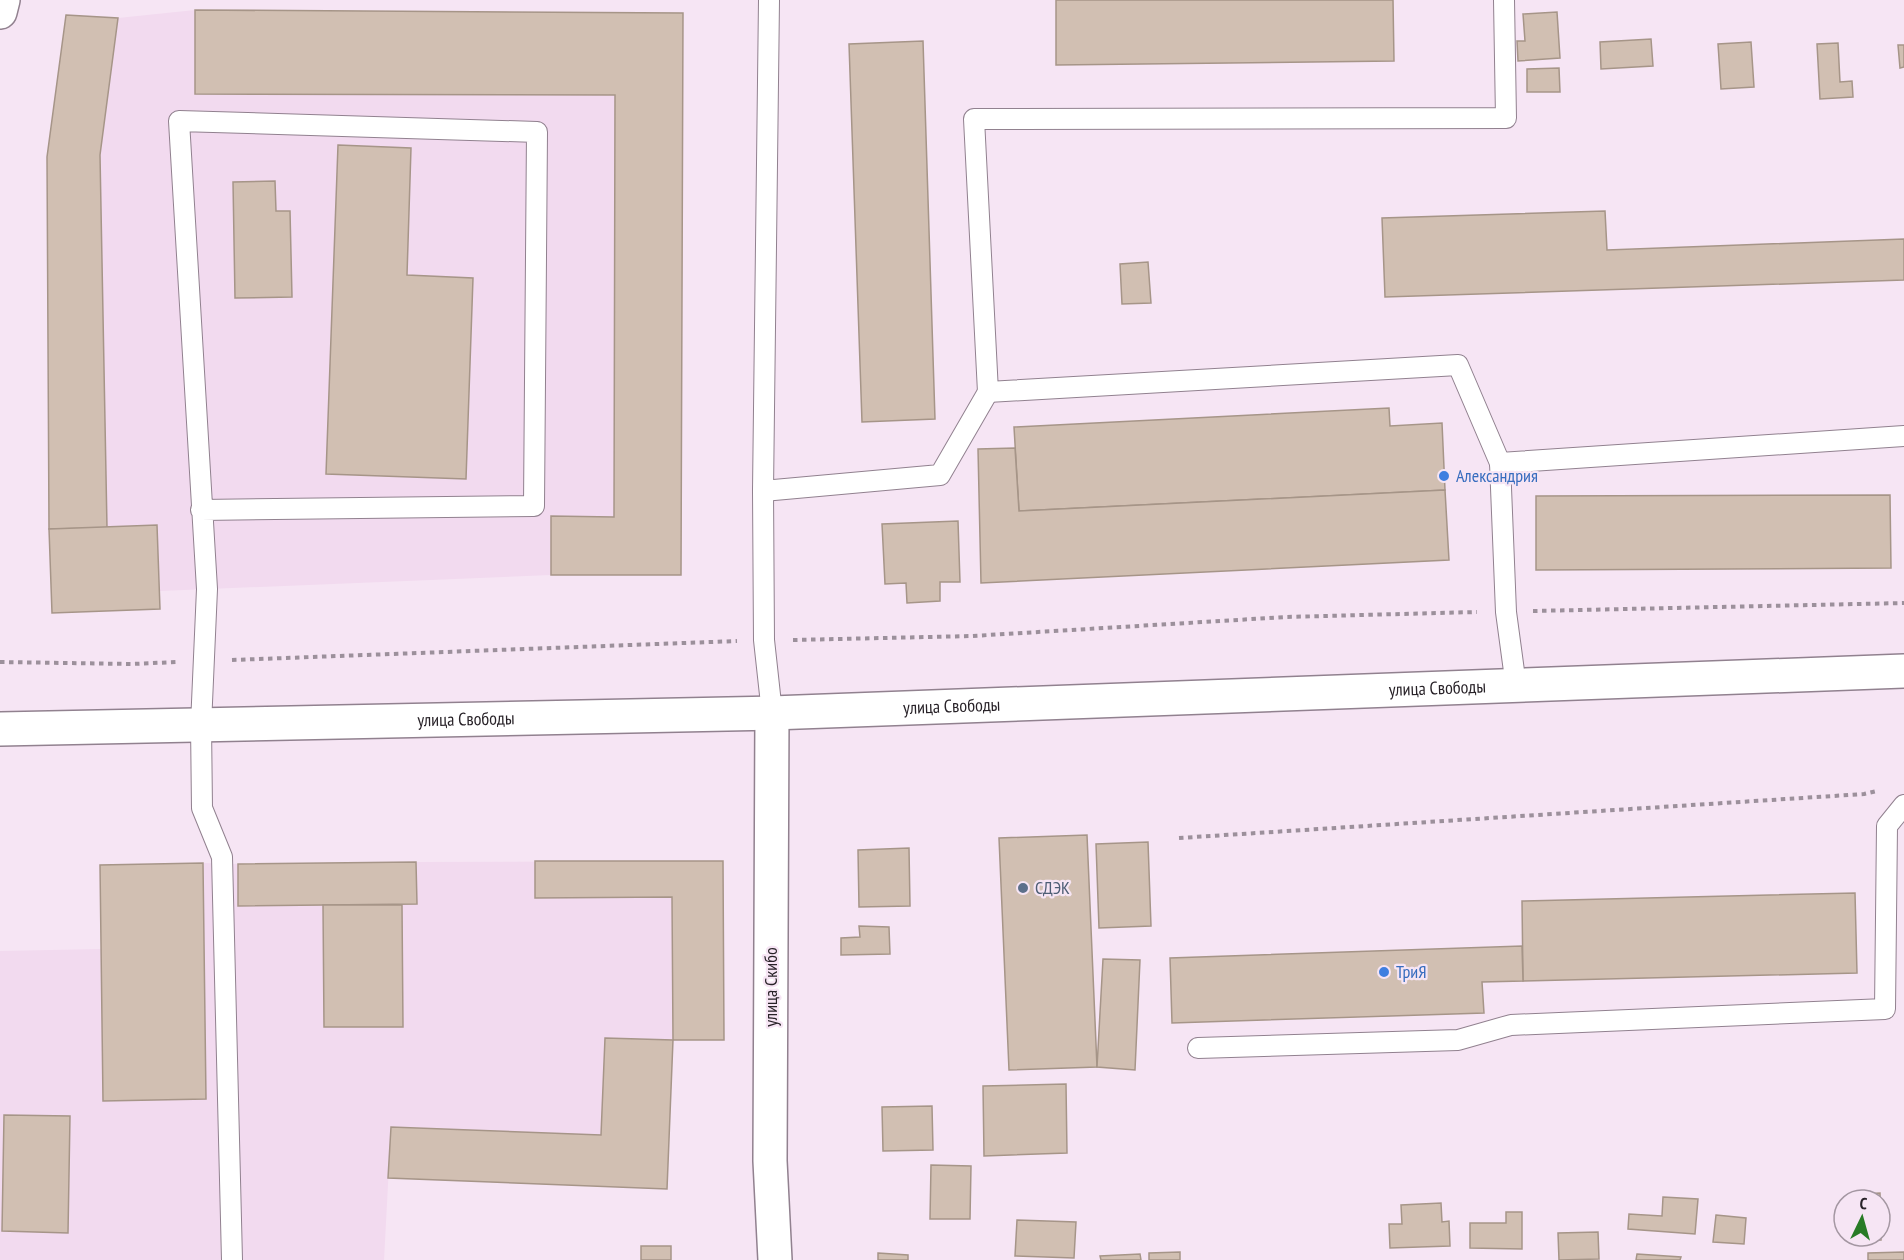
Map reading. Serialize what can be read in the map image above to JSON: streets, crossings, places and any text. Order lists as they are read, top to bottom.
{
  "streets": {
    "main road": ["улица Свободы", "улица Скибо"]
  },
  "crossings": [
    ["улица Свободы", "улица Скибо"]
  ],
  "places": ["Александрия", "СДЭК", "ТриЯ"],
  "north": "top"
}
